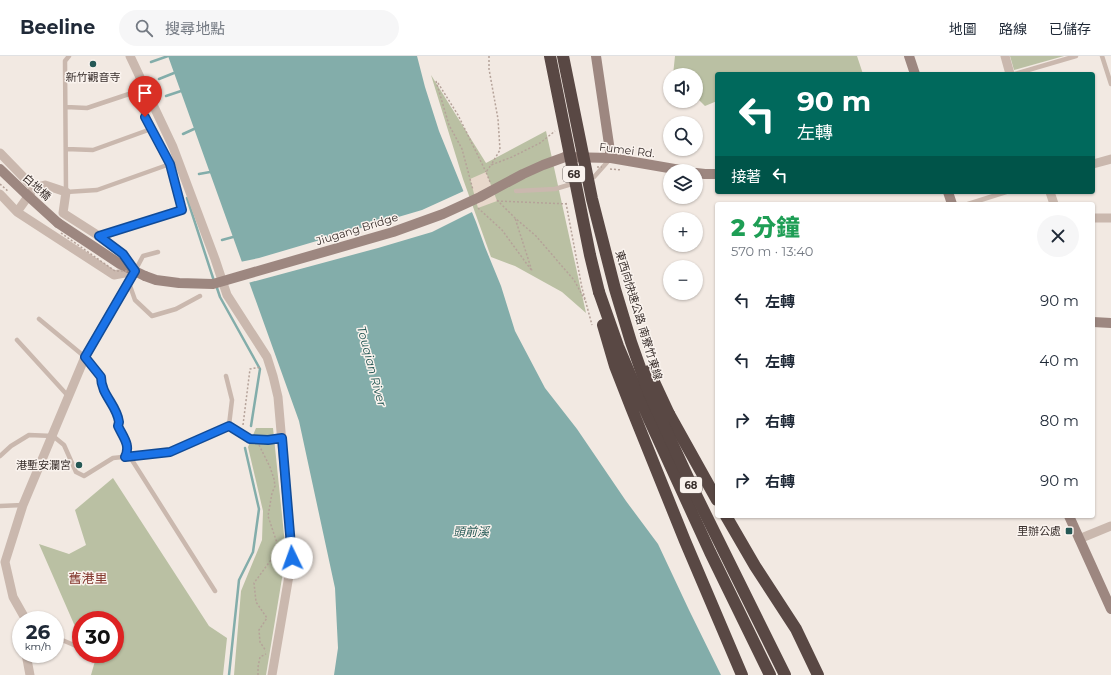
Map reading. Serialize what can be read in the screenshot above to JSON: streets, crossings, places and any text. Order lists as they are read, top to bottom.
{
  "streets": {
    "highway": ["68", "東西向快速公路 南寮竹東線"],
    "main road": ["Fumei Rd.", "白地橋", "Jiugang Bridge"]
  },
  "crossings": [
    ["Fumei Rd.", "Jiugang Bridge"],
    ["白地橋", "Jiugang Bridge"]
  ],
  "districts": ["舊港里"],
  "water": ["Touqian River", "頭前溪"],
  "places": {
    "other": ["新竹觀音寺", "港塹安瀾宮"],
    "transit": ["里辦公處"]
  },
  "page": {
    "header": "Beeline",
    "search": "搜尋地點",
    "nav": ["地圖", "路線", "已儲存"],
    "map_buttons": ["+", "−"],
    "turn": ["90 m", "左轉"],
    "then": "接著",
    "heading": ["2 分鐘", "570 m · 13:40"],
    "list": [
      {
        "name": "左轉",
        "value": "90 m"
      },
      {
        "name": "左轉",
        "value": "40 m"
      },
      {
        "name": "右轉",
        "value": "80 m"
      },
      {
        "name": "右轉",
        "value": "90 m"
      }
    ],
    "speed": "26 km/h",
    "limit": "30"
  }
}
